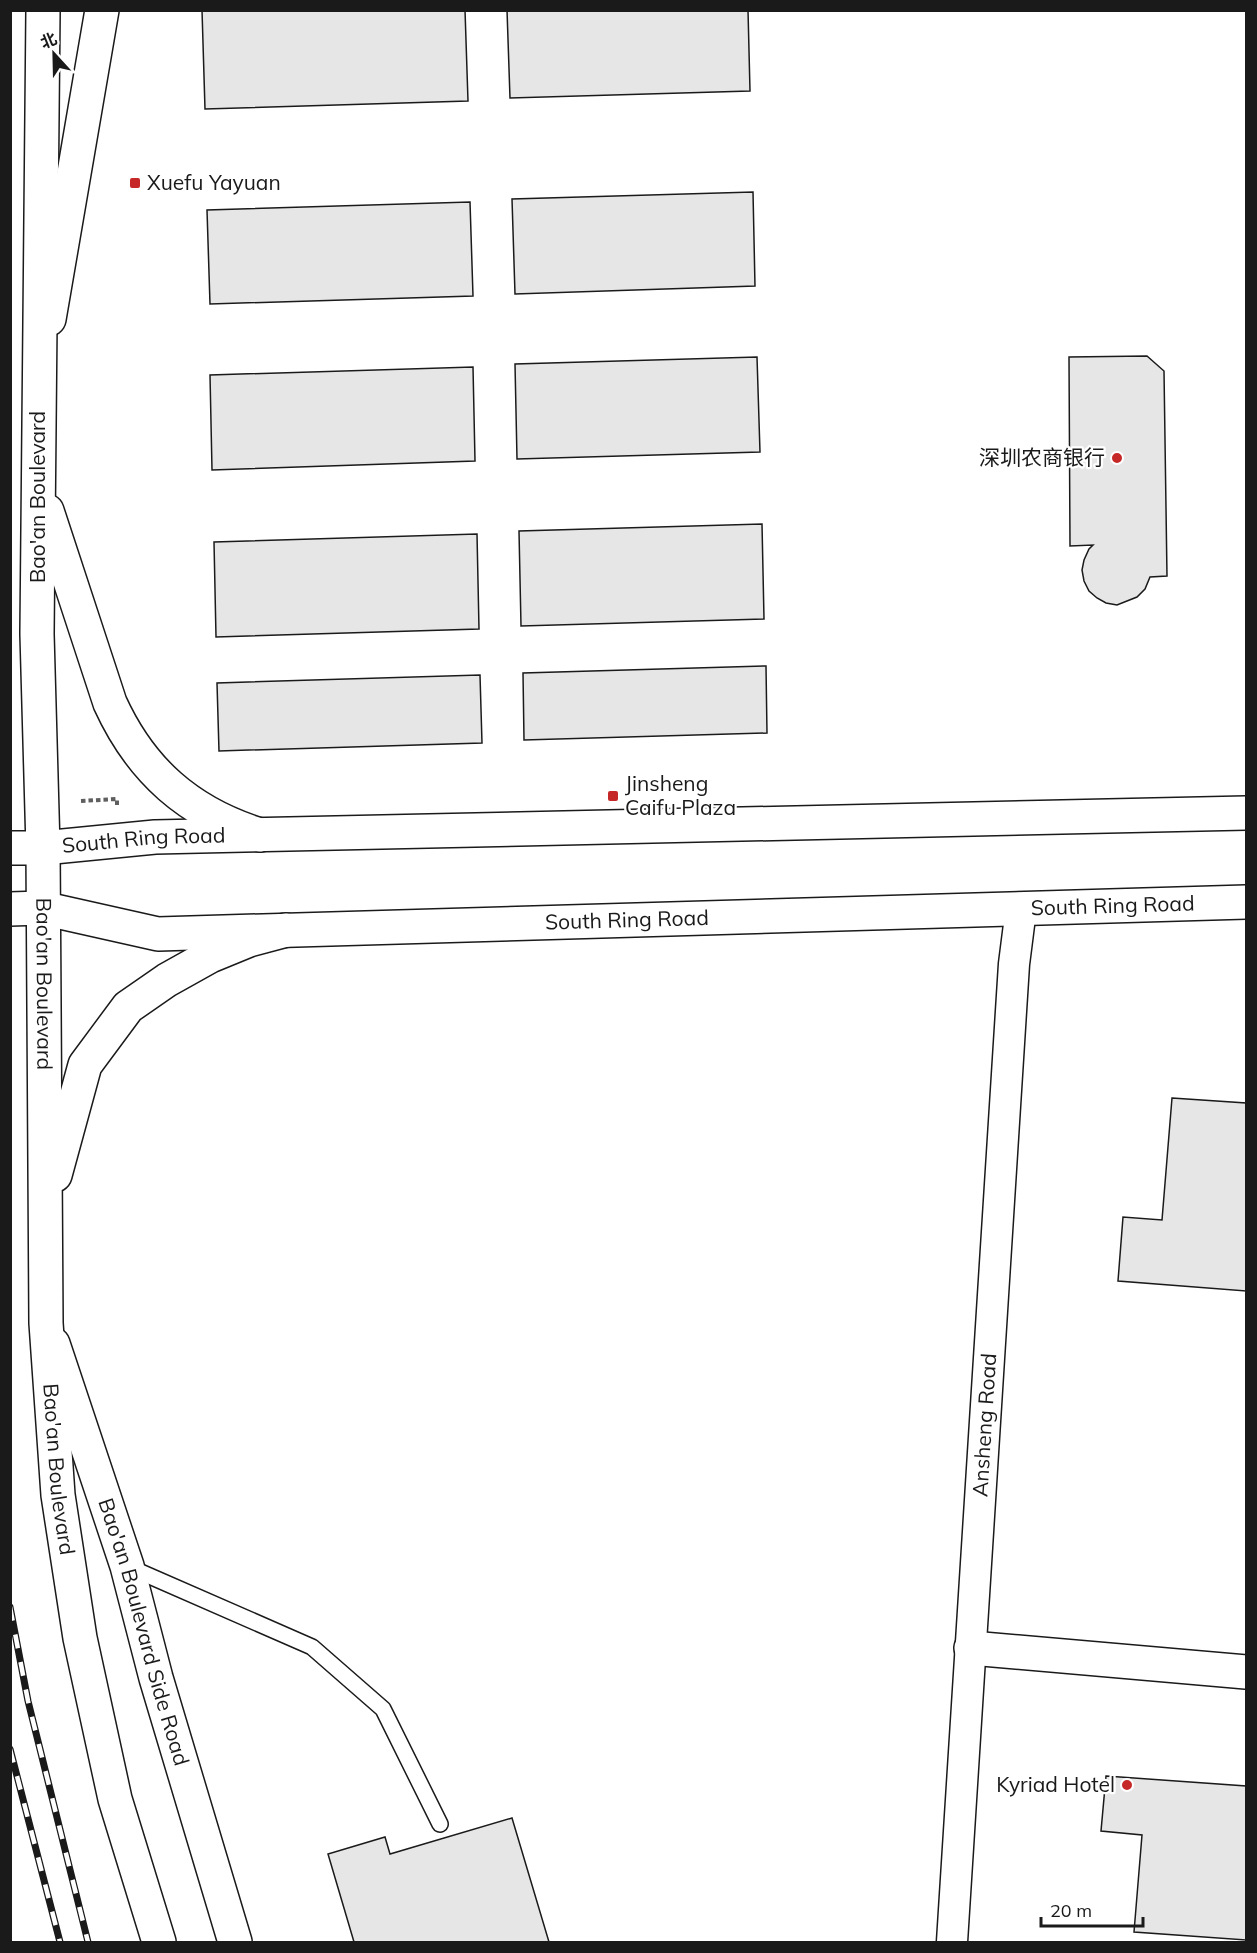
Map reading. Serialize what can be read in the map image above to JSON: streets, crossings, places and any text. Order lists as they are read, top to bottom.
{
  "streets": {
    "main road": ["Bao'an Boulevard", "South Ring Road", "Bao'an Boulevard Side Road"],
    "street": ["Ansheng Road"]
  },
  "crossings": [
    ["Bao'an Boulevard", "South Ring Road"],
    ["Bao'an Boulevard", "Bao'an Boulevard Side Road"],
    ["South Ring Road", "Ansheng Road"]
  ],
  "places": {
    "transit": ["Xuefu Yayuan", "Jinsheng Caifu Plaza"],
    "other": ["深圳农商银行", "Kyriad Hotel"]
  },
  "scale_bar": "20 m",
  "north": "top"
}
